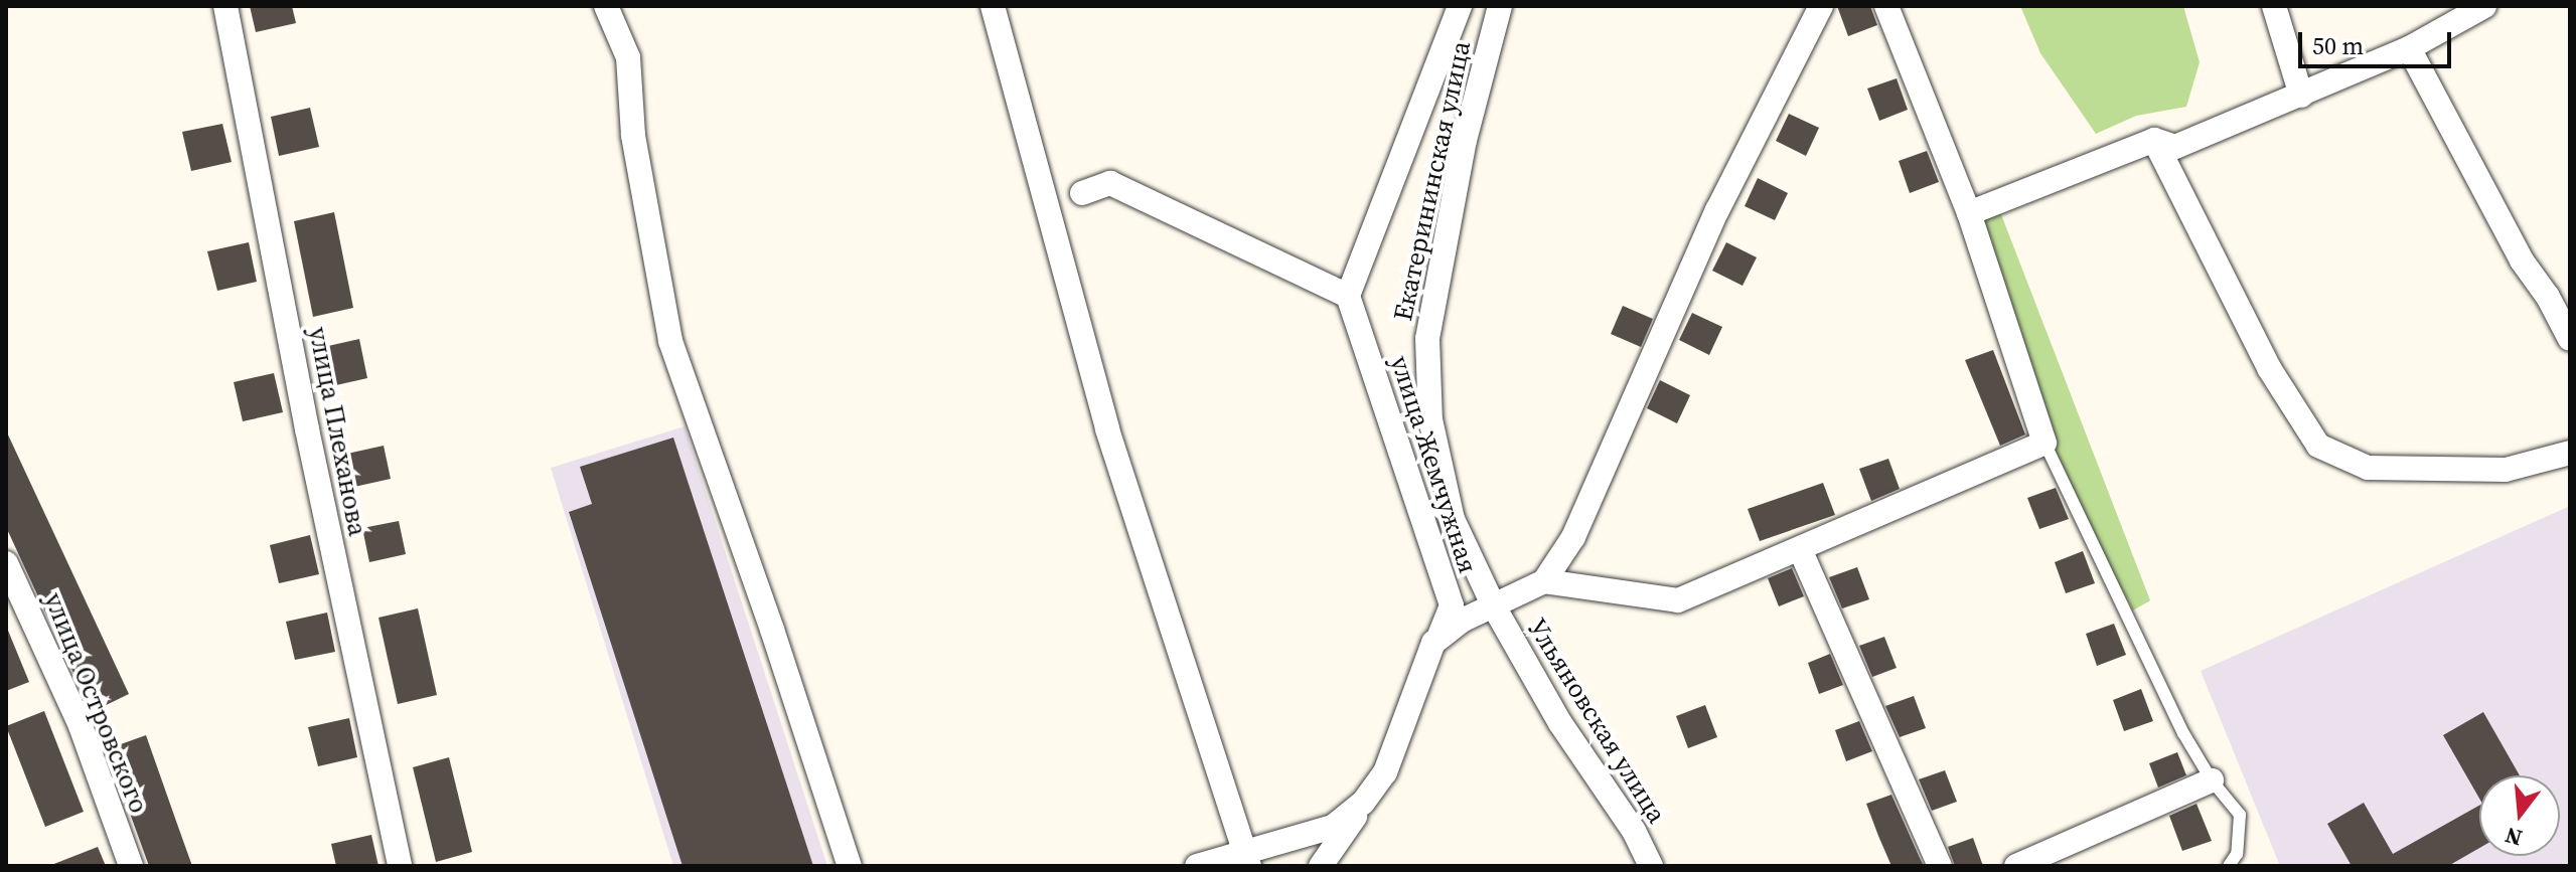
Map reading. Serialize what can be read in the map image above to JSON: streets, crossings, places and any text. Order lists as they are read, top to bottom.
{
  "streets": {
    "street": [
      "Екатерининская улица",
      "улица Плеханова",
      "улица Жемчужная",
      "улица Островского",
      "Ульяновская улица"
    ]
  },
  "crossings": [
    ["Екатерининская улица", "улица Жемчужная"],
    ["Екатерининская улица", "Ульяновская улица"]
  ],
  "scale_bar": "50 m",
  "north": "bottom"
}
